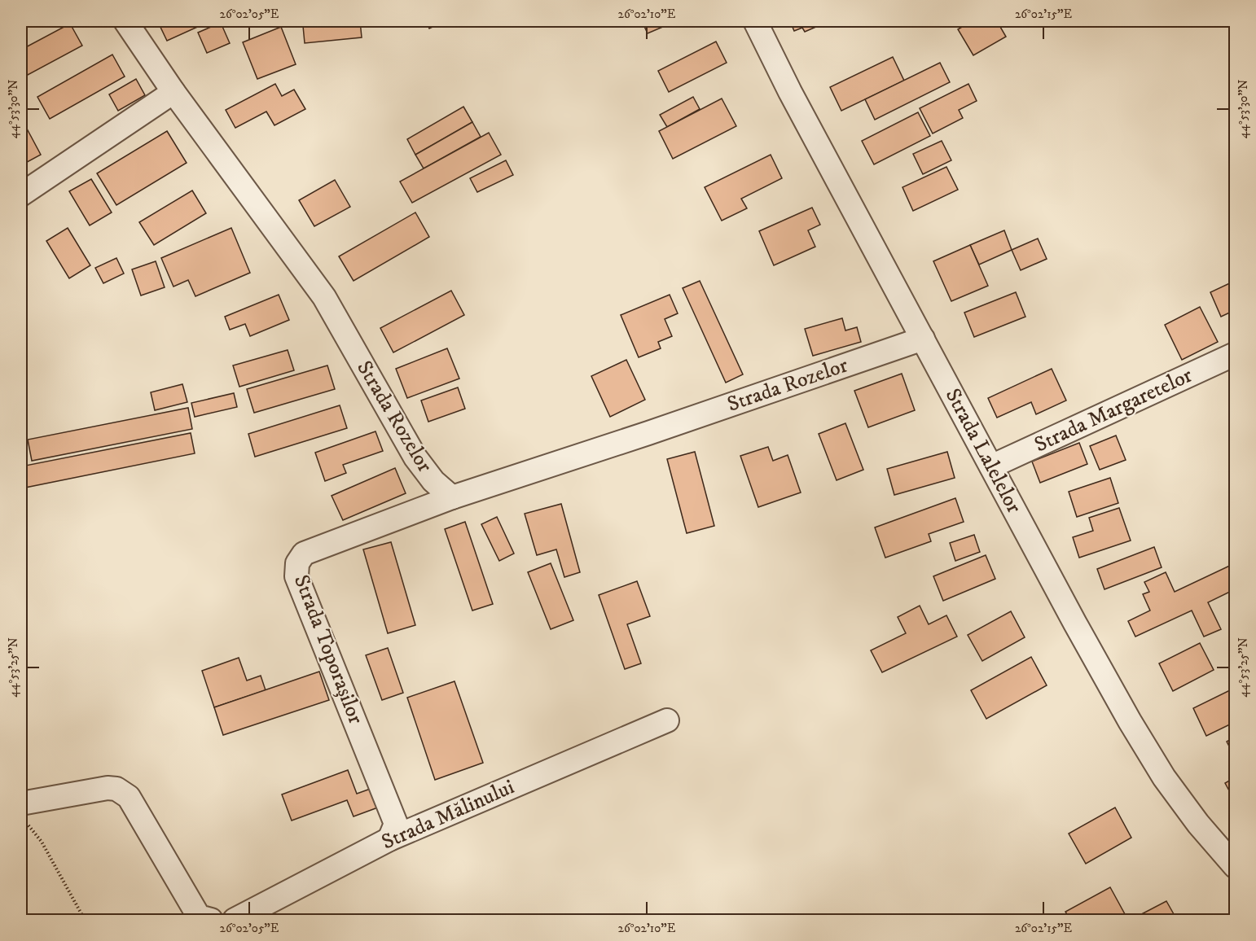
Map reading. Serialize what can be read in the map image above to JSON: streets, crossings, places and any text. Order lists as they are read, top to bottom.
{
  "streets": {
    "street": [
      "Strada Rozelor",
      "Strada Margaretelor",
      "Strada Lalelelor",
      "Strada Toporașilor",
      "Strada Mălinului"
    ]
  },
  "crossings": [
    ["Strada Rozelor", "Strada Lalelelor"],
    ["Strada Rozelor", "Strada Toporașilor"],
    ["Strada Margaretelor", "Strada Lalelelor"],
    ["Strada Toporașilor", "Strada Mălinului"]
  ],
  "coordinates": [
    "26°02'05\"E",
    "26°02'10\"E",
    "26°02'15\"E",
    "44°53'30\"N",
    "44°53'25\"N"
  ]
}
